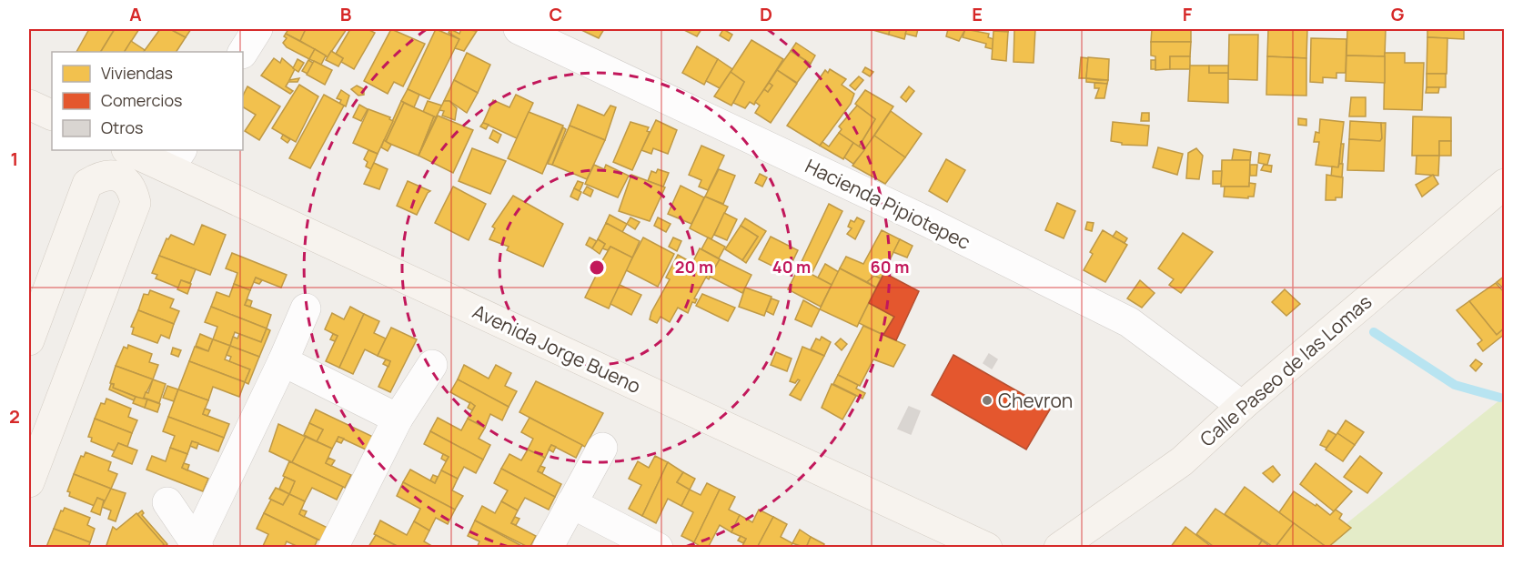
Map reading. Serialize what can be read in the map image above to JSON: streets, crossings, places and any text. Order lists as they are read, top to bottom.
{
  "streets": {
    "main road": ["Avenida Jorge Bueno", "Calle Paseo de las Lomas"],
    "street": ["Hacienda Pipiotepec"]
  },
  "crossings": [
    ["Hacienda Pipiotepec", "Calle Paseo de las Lomas"]
  ],
  "places": ["Chevron"],
  "legend": ["Viviendas", "Comercios", "Otros"],
  "grid": {
    "columns": [
      "A",
      "B",
      "C",
      "D",
      "E",
      "F",
      "G"
    ],
    "rows": ["1", "2"]
  },
  "rings": ["20 m", "40 m", "60 m"]
}
